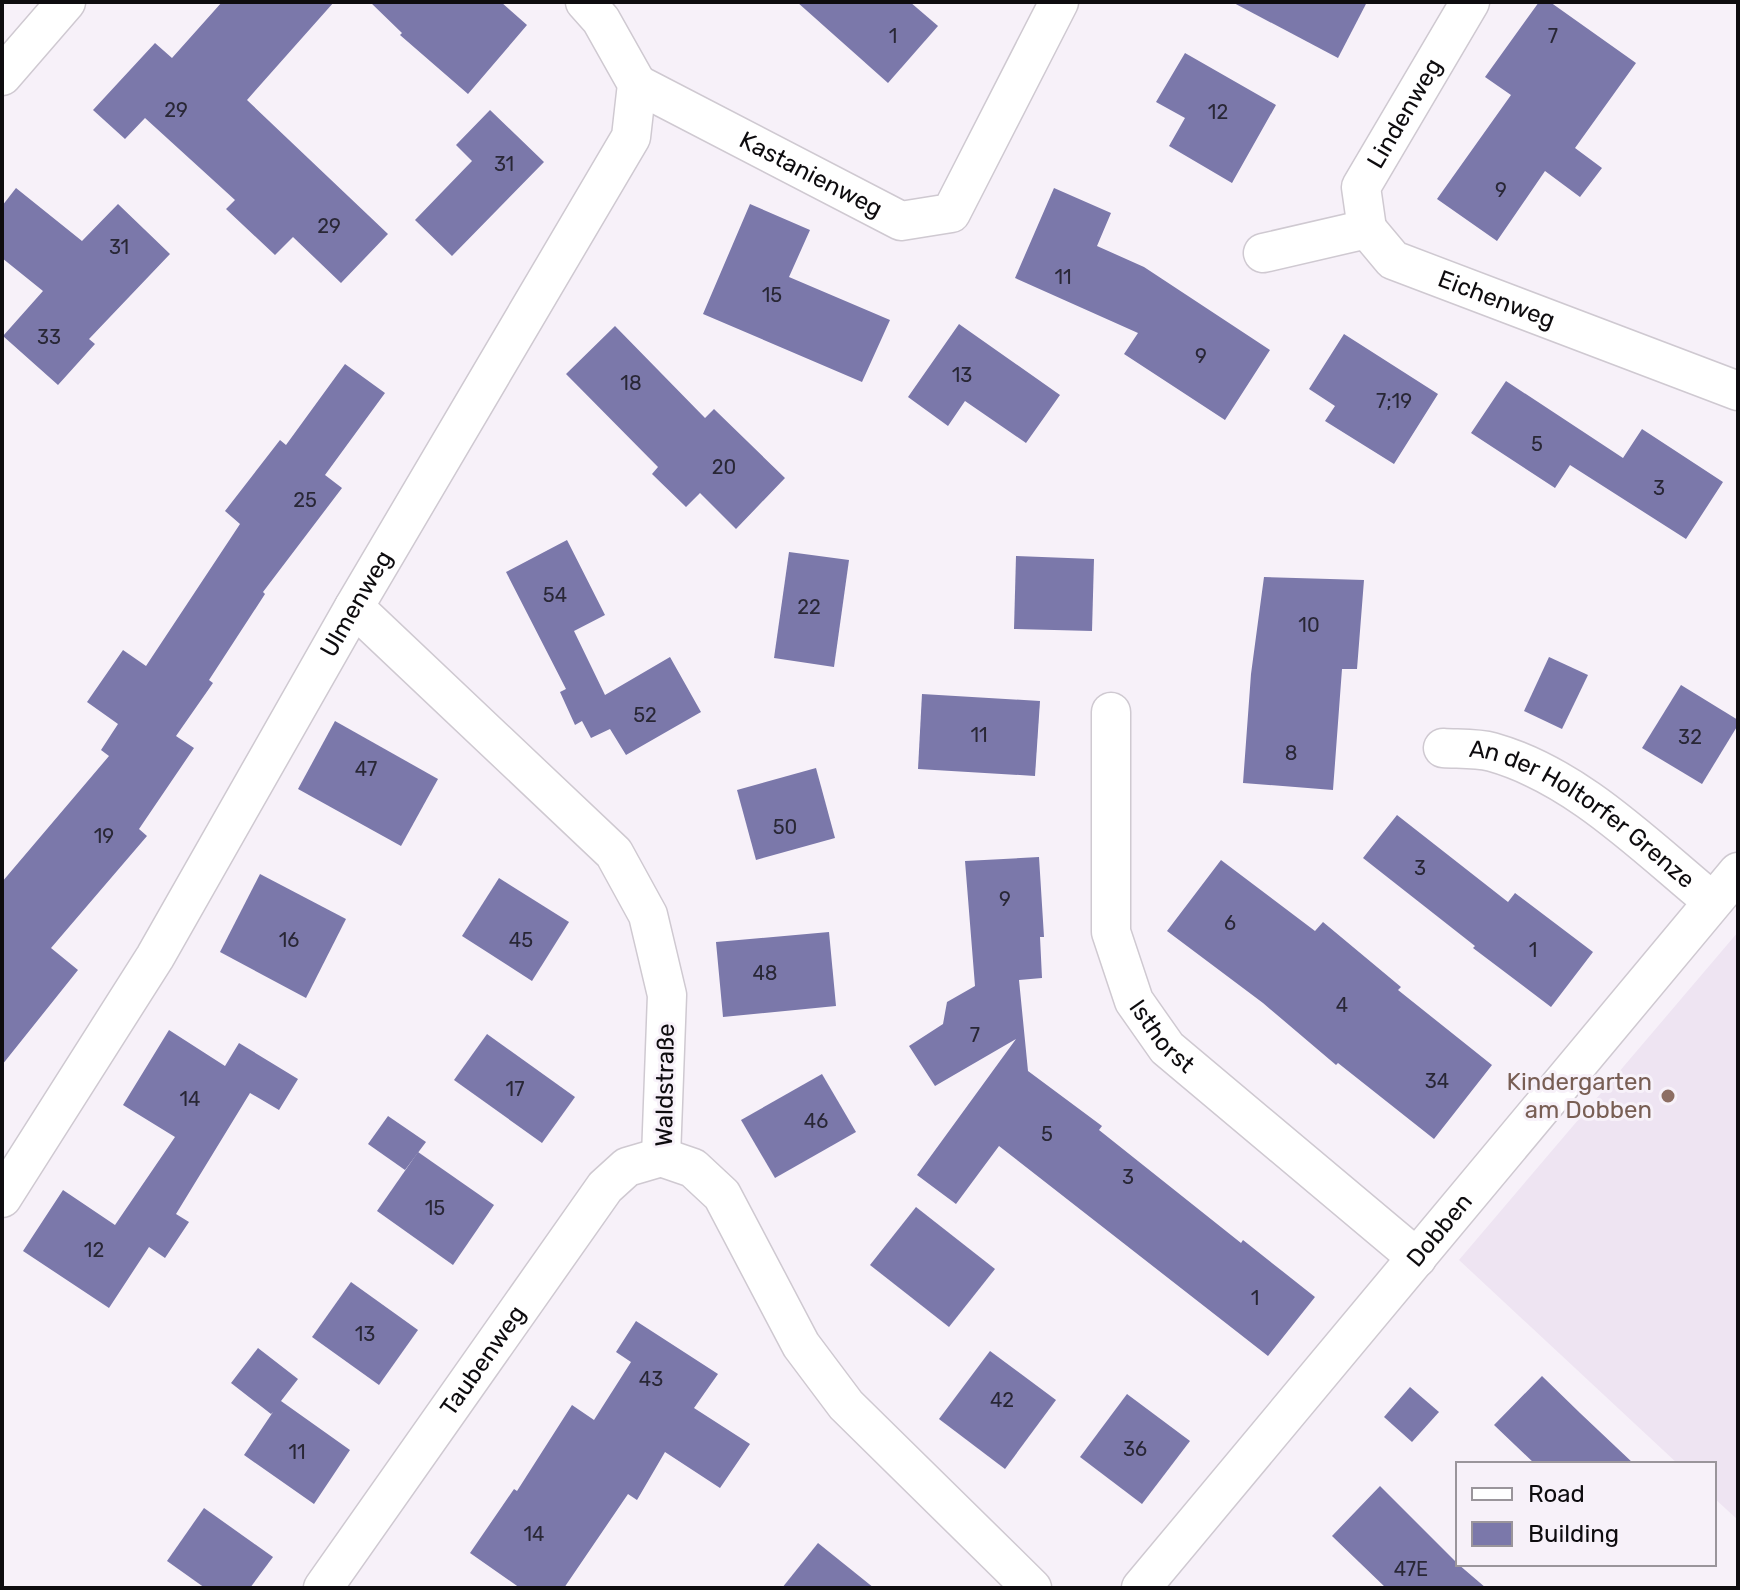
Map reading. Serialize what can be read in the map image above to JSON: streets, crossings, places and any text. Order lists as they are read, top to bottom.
{
  "streets": {
    "street": [
      "Lindenweg",
      "Kastanienweg",
      "Eichenweg",
      "Ulmenweg",
      "An der Holtorfer Grenze",
      "Isthorst",
      "Waldstraße",
      "Dobben",
      "Taubenweg"
    ]
  },
  "crossings": [
    ["Lindenweg", "Eichenweg"],
    ["Kastanienweg", "Ulmenweg"],
    ["Ulmenweg", "Waldstraße"],
    ["An der Holtorfer Grenze", "Dobben"],
    ["Isthorst", "Dobben"],
    ["Waldstraße", "Taubenweg"]
  ],
  "places": ["Kindergarten am Dobben"],
  "house_numbers": [
    "1",
    "7",
    "29",
    "12",
    "31",
    "9",
    "29",
    "31",
    "11",
    "15",
    "33",
    "9",
    "13",
    "18",
    "7;19",
    "5",
    "20",
    "3",
    "25",
    "54",
    "22",
    "10",
    "52",
    "11",
    "32",
    "8",
    "47",
    "50",
    "19",
    "3",
    "9",
    "6",
    "16",
    "45",
    "1",
    "48",
    "4",
    "7",
    "34",
    "17",
    "14",
    "46",
    "5",
    "3",
    "15",
    "12",
    "1",
    "13",
    "43",
    "42",
    "36",
    "11",
    "14",
    "47E"
  ],
  "legend": ["Road", "Building"]
}
